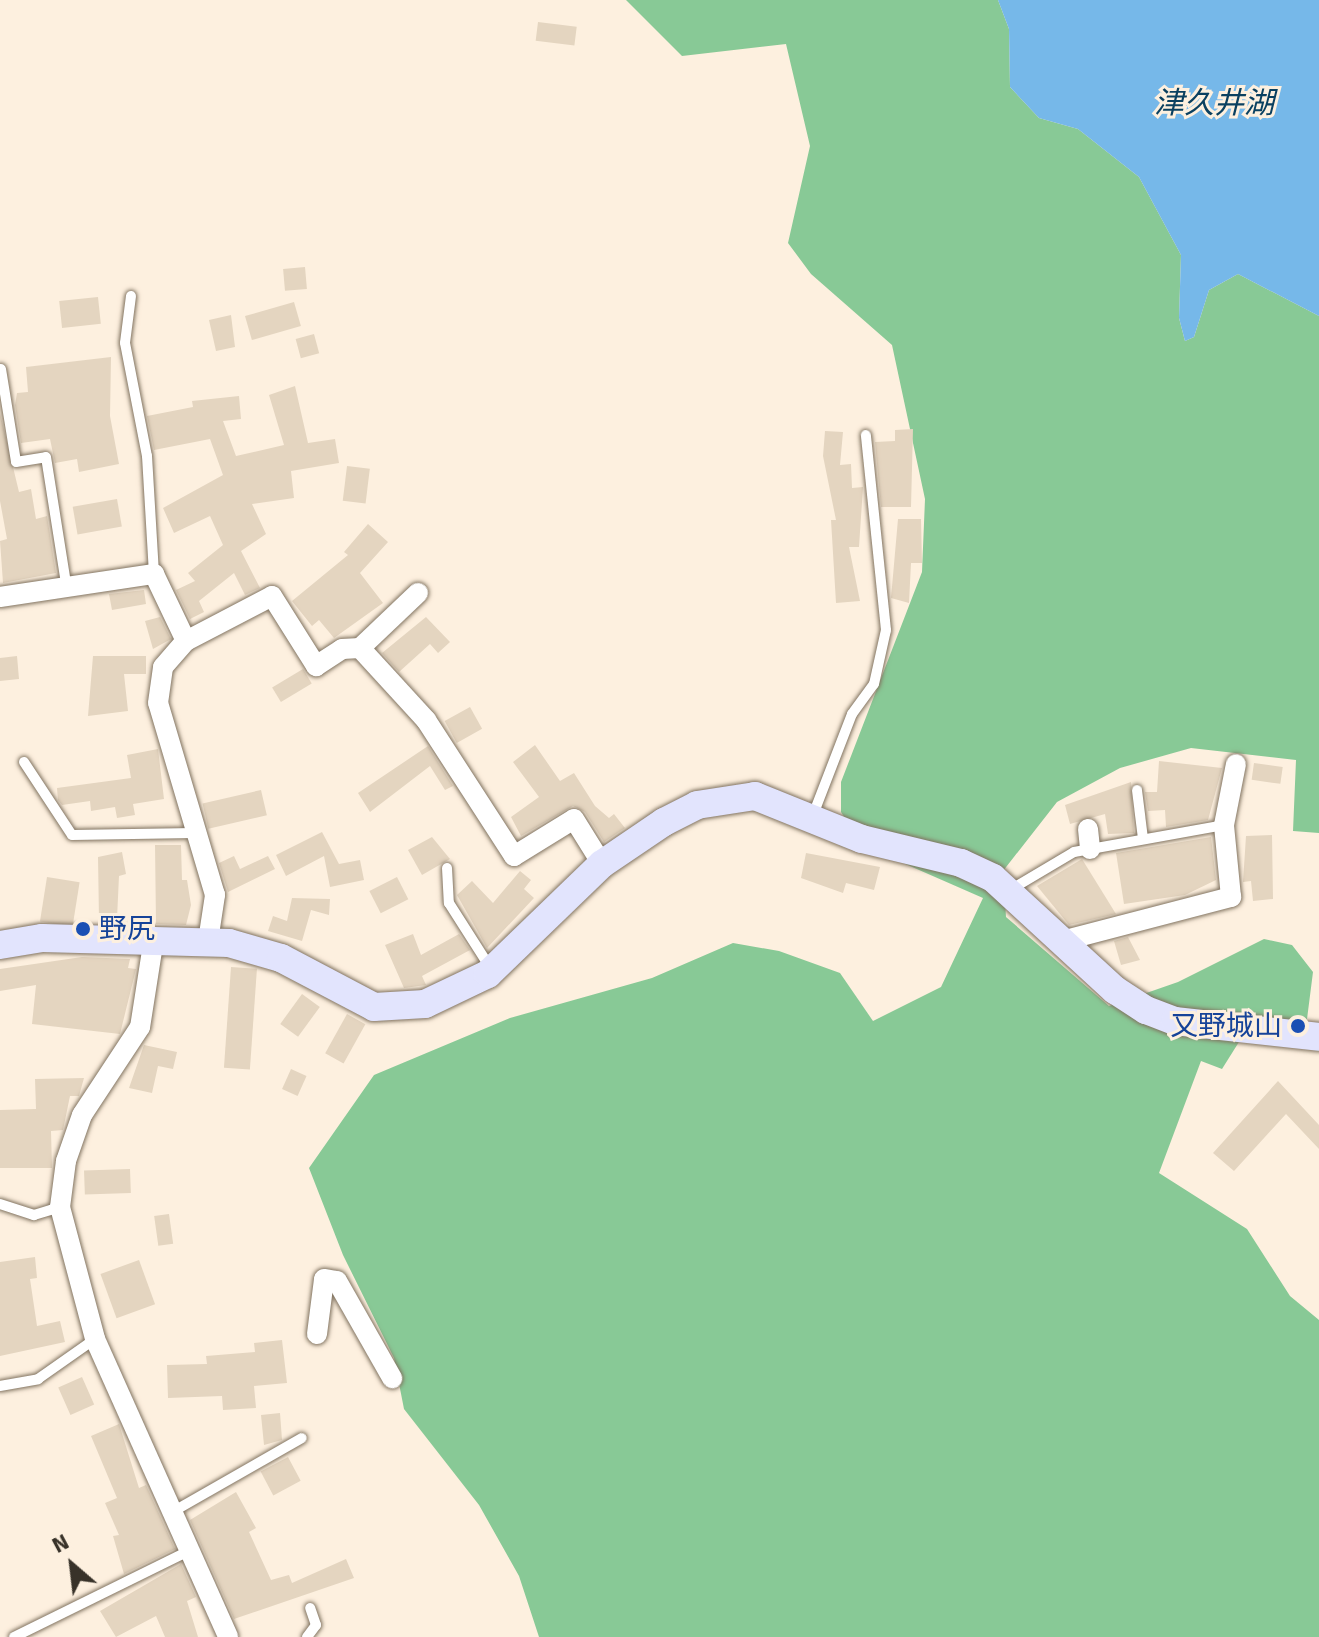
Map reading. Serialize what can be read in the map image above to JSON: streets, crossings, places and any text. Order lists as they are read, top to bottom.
{
  "water": ["津久井湖"],
  "places": ["野尻", "又野城山"],
  "north": "top left"
}
